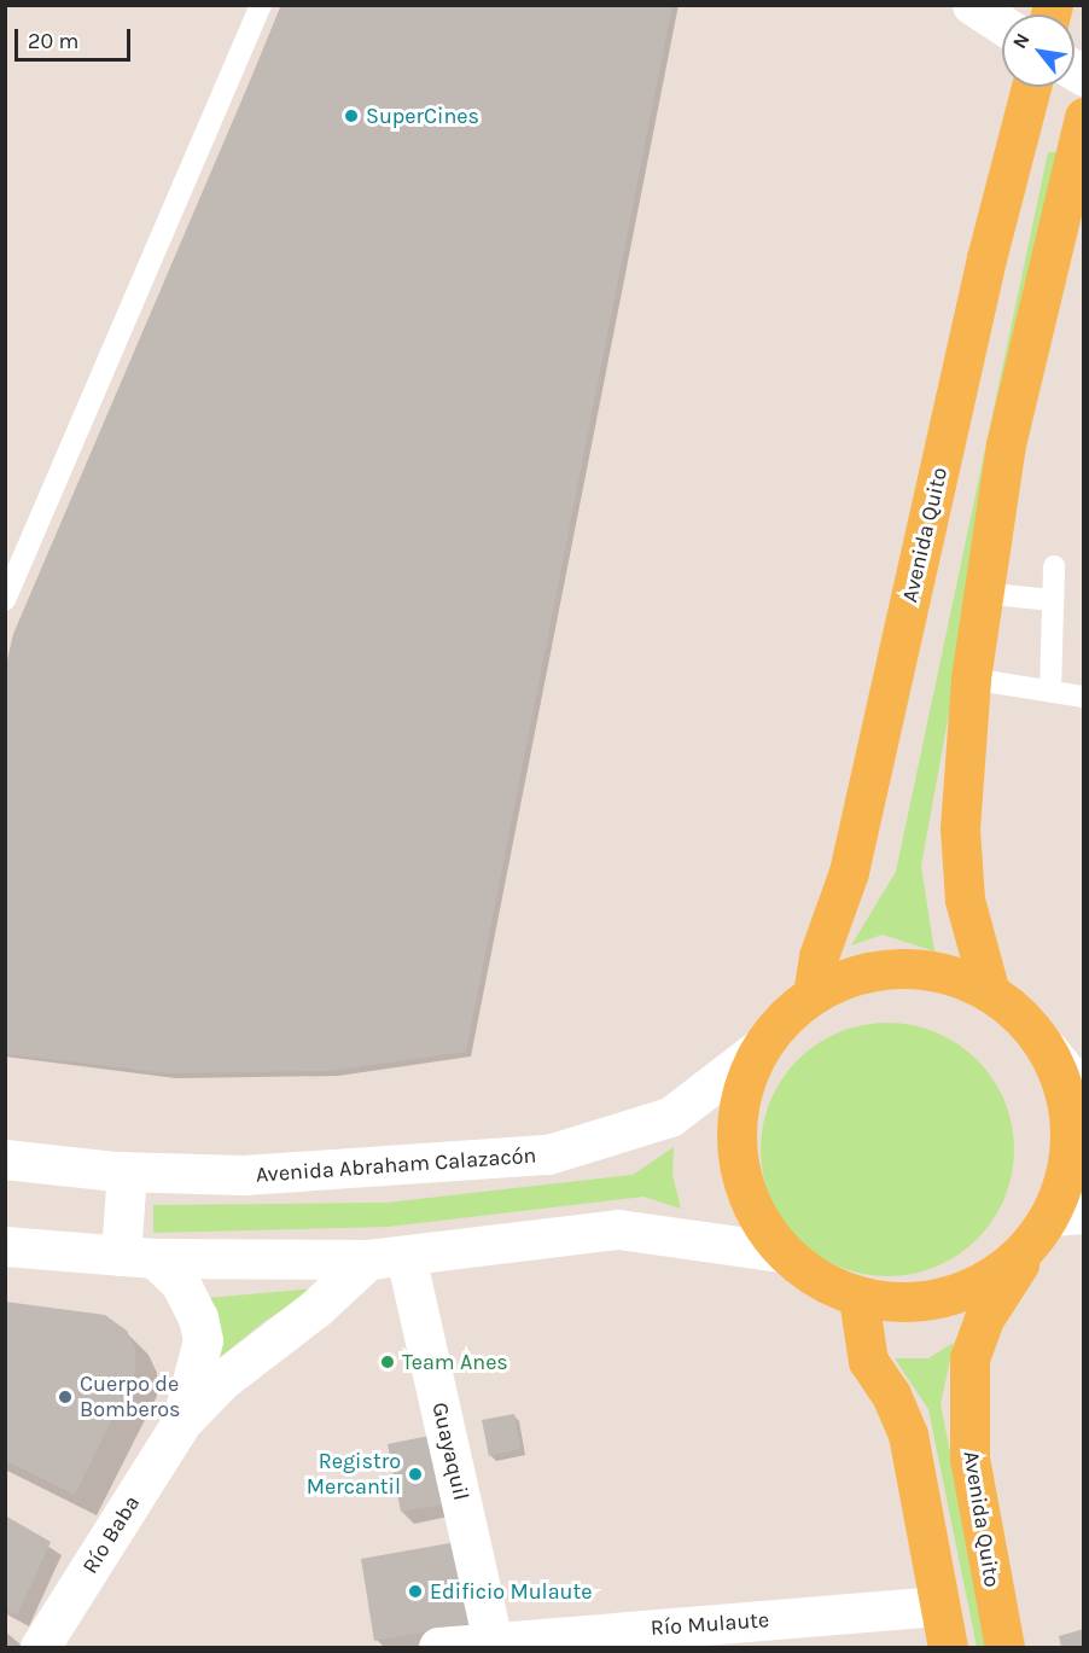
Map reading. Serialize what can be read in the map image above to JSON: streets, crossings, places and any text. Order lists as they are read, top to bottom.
{
  "streets": {
    "main road": ["Avenida Quito"],
    "street": [
      "Avenida Abraham Calazacón",
      "Guayaquil",
      "Río Baba",
      "Río Mulaute"
    ]
  },
  "crossings": [
    ["Guayaquil", "Río Baba"],
    ["Guayaquil", "Río Mulaute"]
  ],
  "places": [
    "SuperCines",
    "Team Anes",
    "Cuerpo de Bomberos",
    "Registro Mercantil",
    "Edificio Mulaute"
  ],
  "scale_bar": "20 m",
  "north": "top left"
}
